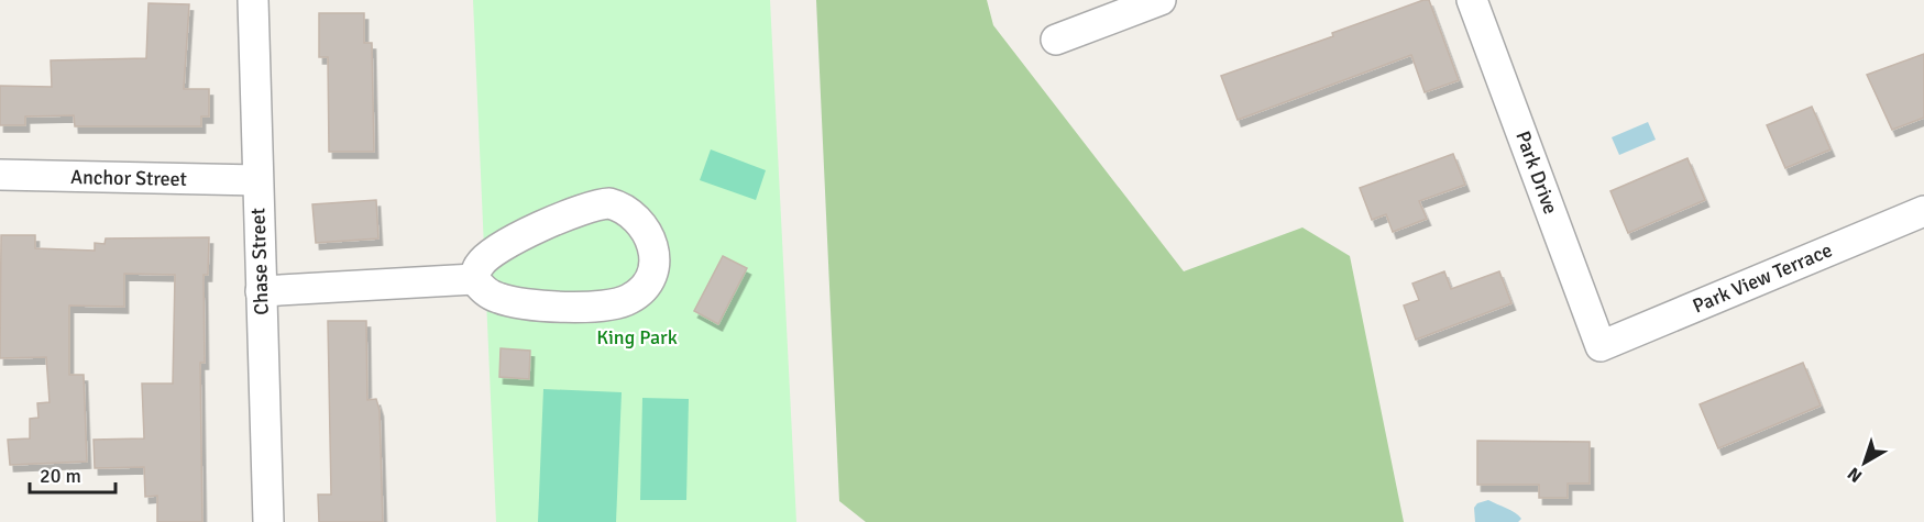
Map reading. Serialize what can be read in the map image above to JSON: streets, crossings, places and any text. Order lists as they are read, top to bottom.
{
  "streets": {
    "street": [
      "Park Drive",
      "Anchor Street",
      "Chase Street",
      "Park View Terrace"
    ]
  },
  "crossings": [
    ["Park Drive", "Park View Terrace"],
    ["Anchor Street", "Chase Street"]
  ],
  "parks": ["King Park"],
  "scale_bar": "20 m",
  "north": "bottom left"
}
